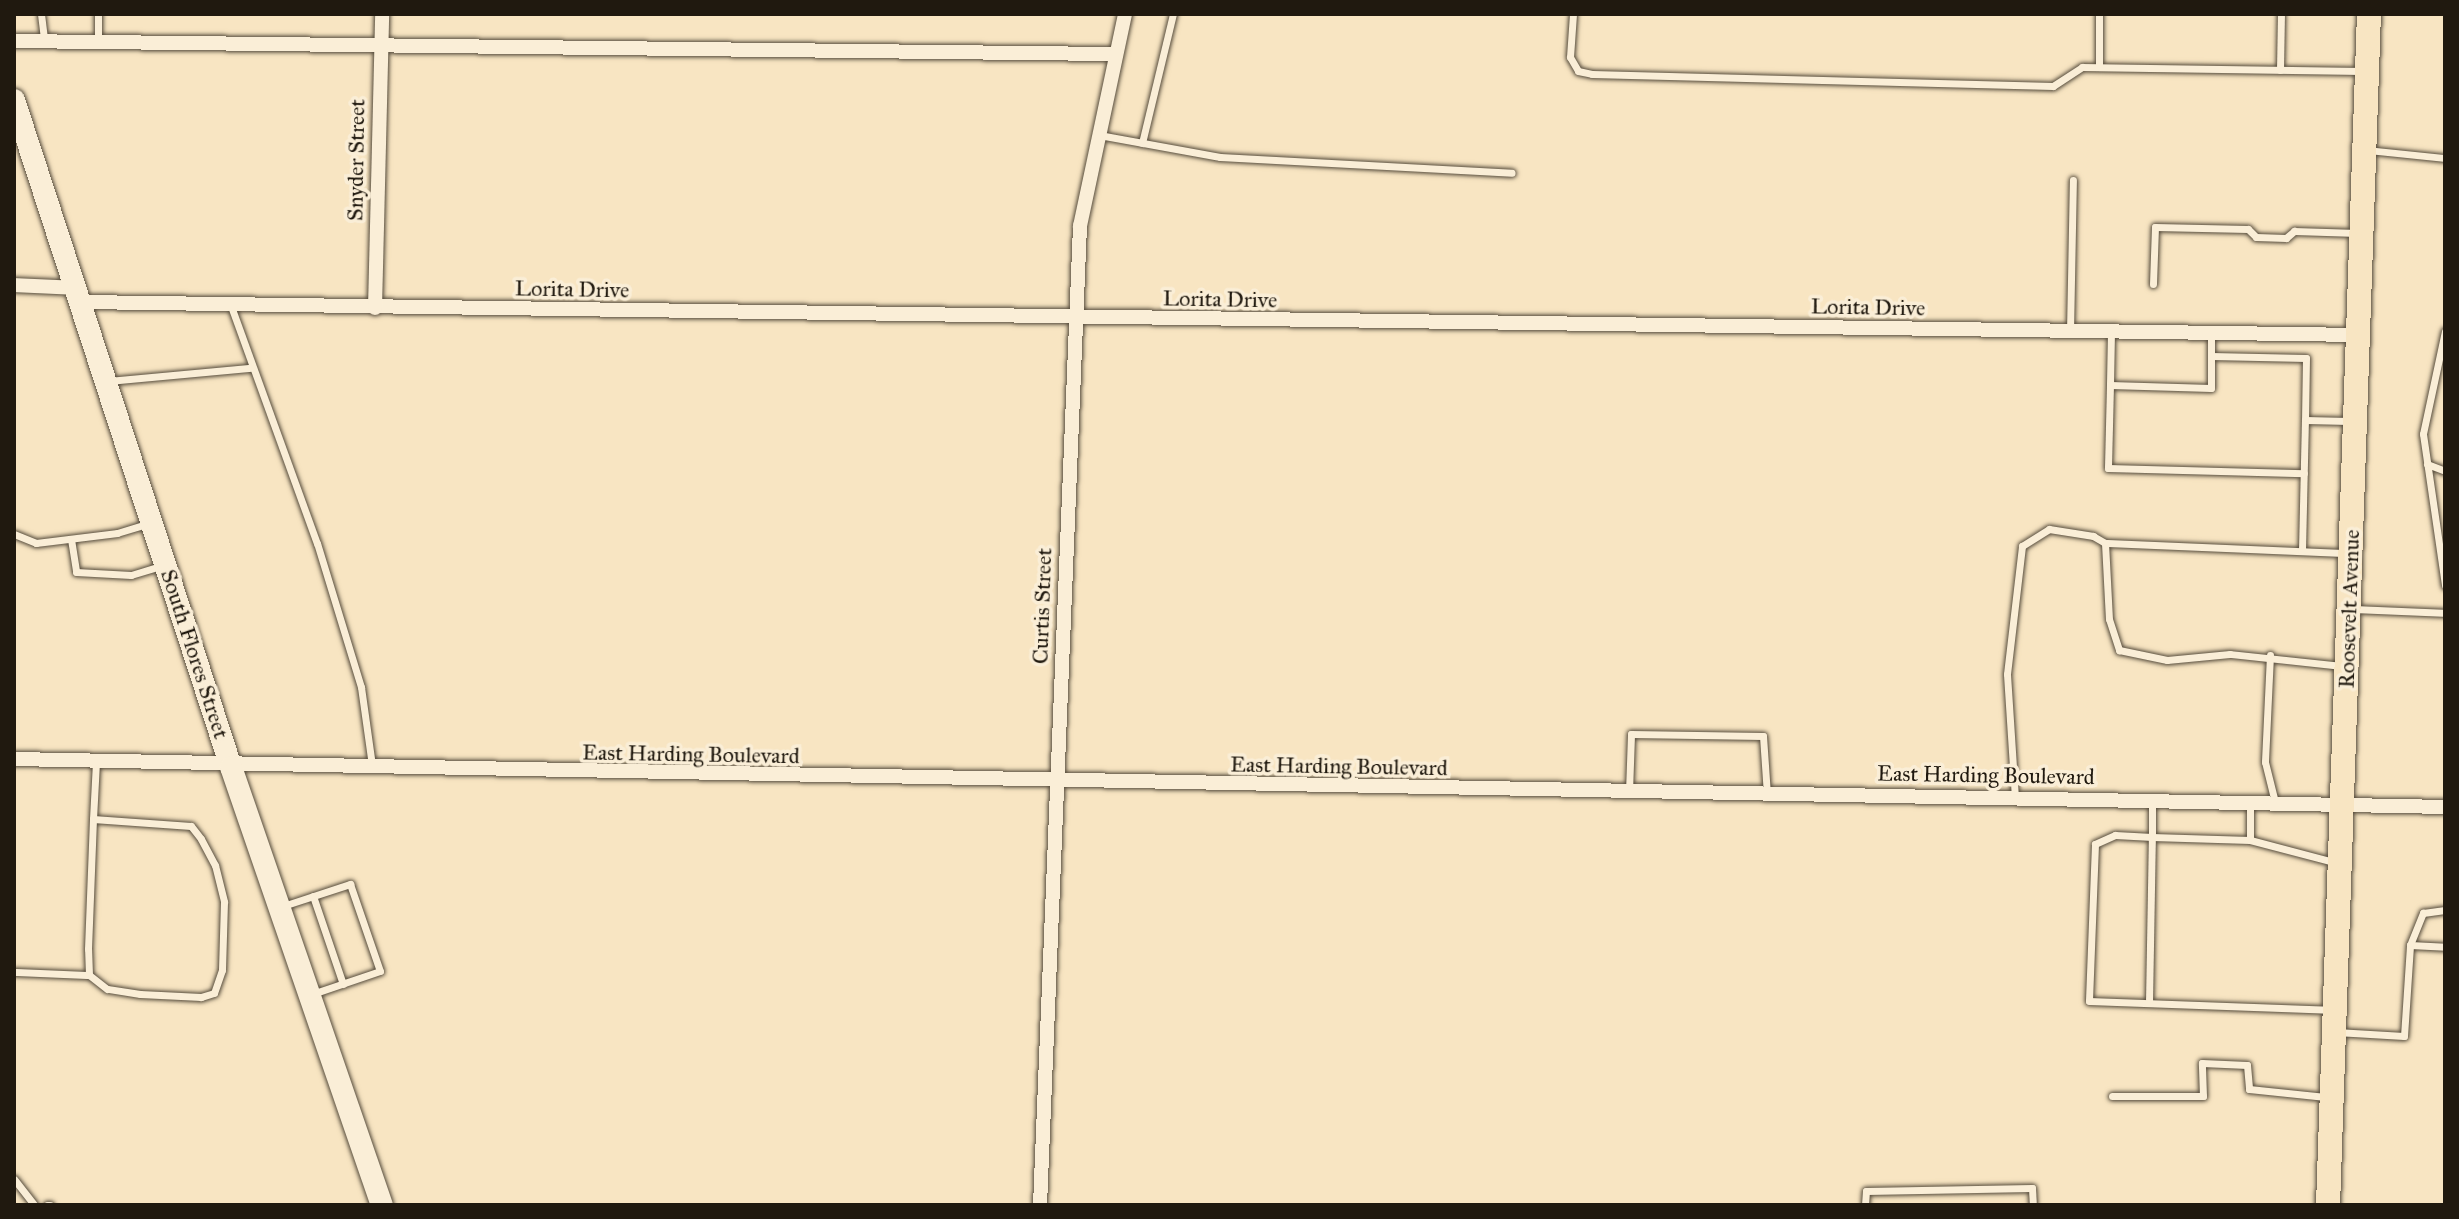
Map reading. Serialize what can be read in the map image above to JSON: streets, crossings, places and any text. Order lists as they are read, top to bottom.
{
  "streets": {
    "main road": ["Roosevelt Avenue", "South Flores Street"],
    "street": [
      "Snyder Street",
      "Lorita Drive",
      "Curtis Street",
      "East Harding Boulevard"
    ]
  },
  "crossings": [
    ["Snyder Street", "Lorita Drive"],
    ["Lorita Drive", "Curtis Street"],
    ["Lorita Drive", "Roosevelt Avenue"],
    ["Lorita Drive", "South Flores Street"],
    ["Curtis Street", "East Harding Boulevard"],
    ["Roosevelt Avenue", "East Harding Boulevard"],
    ["South Flores Street", "East Harding Boulevard"]
  ]
}
